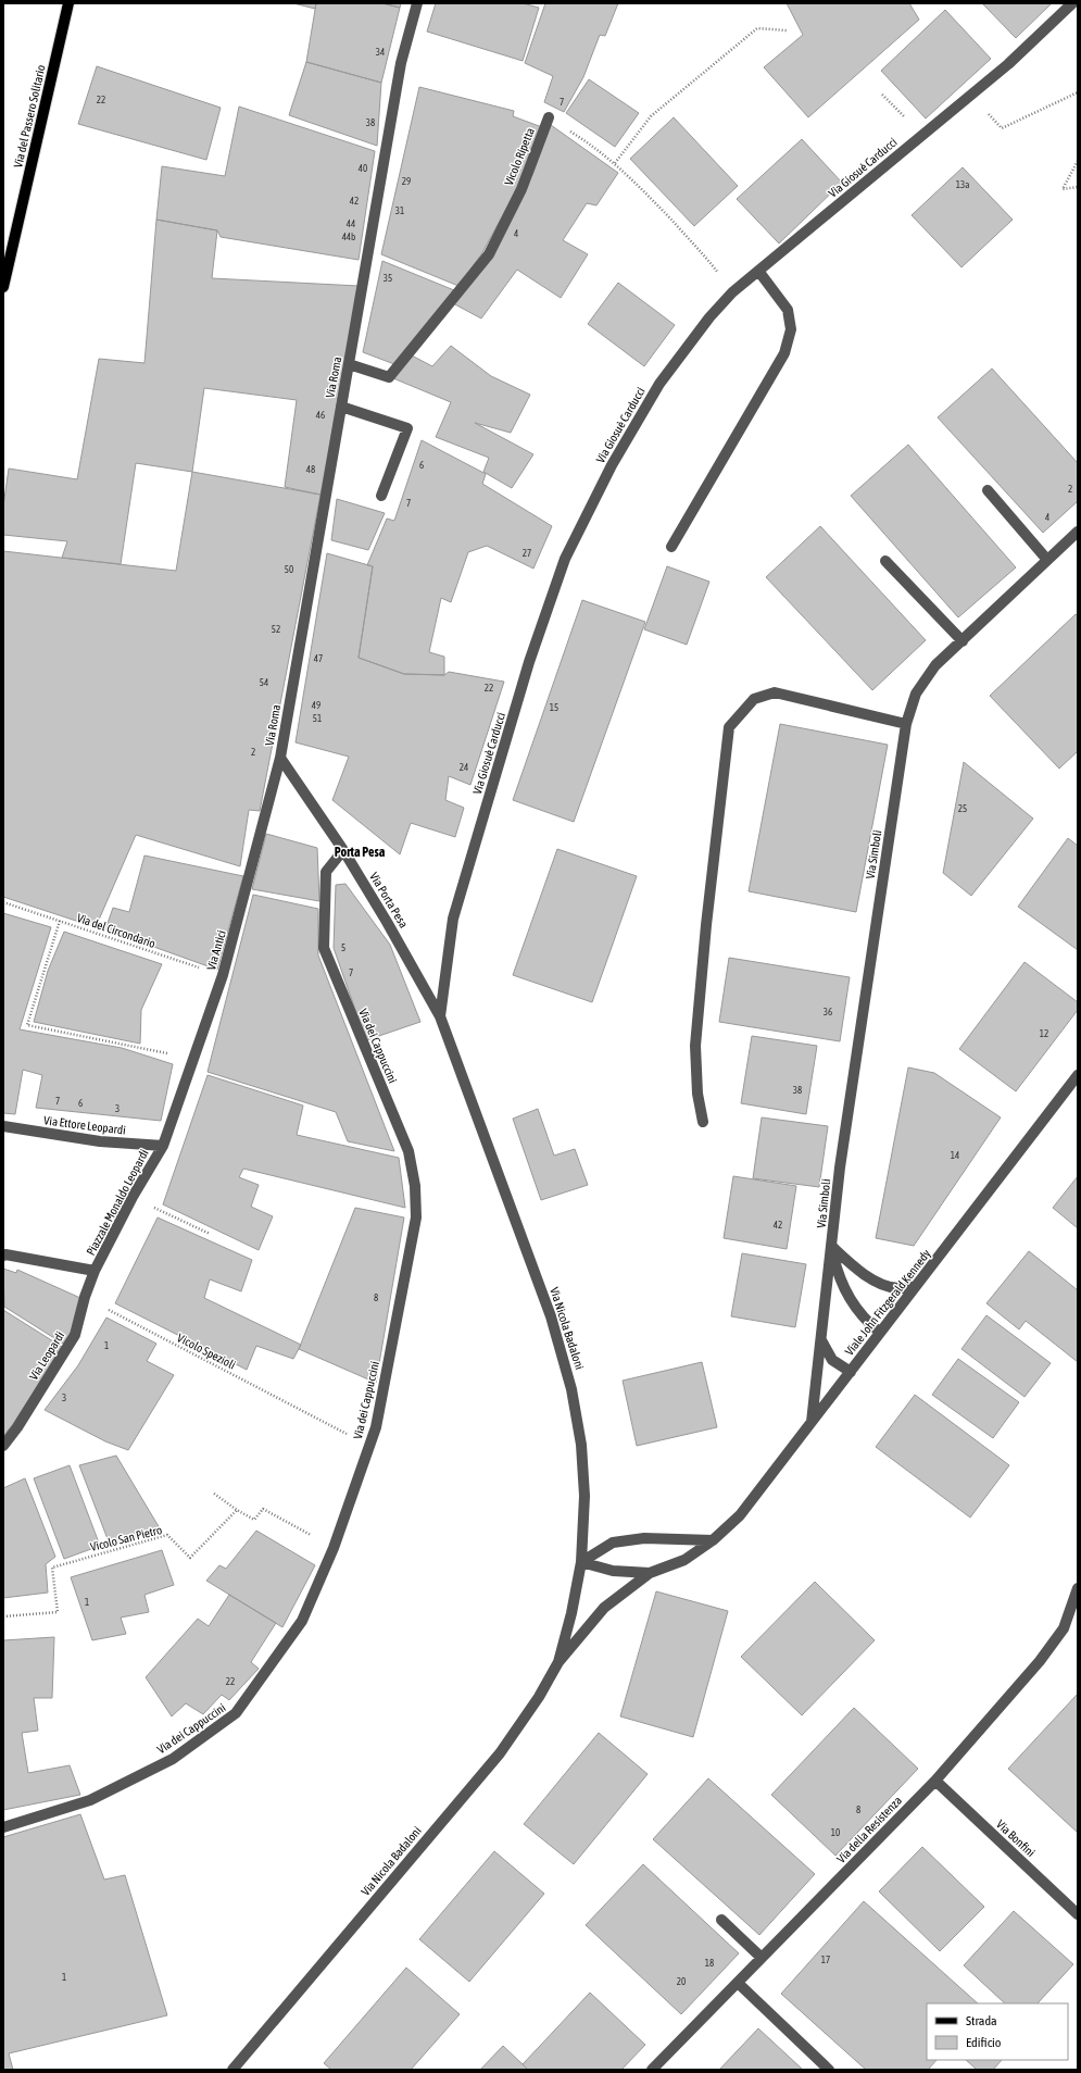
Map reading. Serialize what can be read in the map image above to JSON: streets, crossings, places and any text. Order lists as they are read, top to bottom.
{
  "streets": {
    "main road": ["Via del Passero Solitario"],
    "street": [
      "Vicolo Ripetta",
      "Via Giosuè Carducci",
      "Via Roma",
      "Via Simboli",
      "Via Porta Pesa",
      "Via Antici",
      "Via dei Cappuccini",
      "Via Ettore Leopardi",
      "Piazzale Monaldo Leopardi",
      "Viale John Fitzgerald Kennedy",
      "Via Nicola Badaloni",
      "Via Leopardi",
      "Via della Resistenza",
      "Via Bonfini"
    ],
    "path": ["Via del Circondario", "Vicolo Spezioli", "Vicolo San Pietro"]
  },
  "crossings": [
    ["Vicolo Ripetta", "Via Giosuè Carducci"],
    ["Vicolo Ripetta", "Via Roma"],
    ["Via Giosuè Carducci", "Via Porta Pesa"],
    ["Via Giosuè Carducci", "Via Nicola Badaloni"],
    ["Via Roma", "Via Porta Pesa"],
    ["Via Roma", "Via Antici"],
    ["Via Simboli", "Viale John Fitzgerald Kennedy"],
    ["Via Porta Pesa", "Via Antici"],
    ["Via Porta Pesa", "Via dei Cappuccini"],
    ["Via Porta Pesa", "Via Nicola Badaloni"],
    ["Via del Circondario", "Via Antici"],
    ["Via Antici", "Via Ettore Leopardi"],
    ["Via Antici", "Piazzale Monaldo Leopardi"],
    ["Via dei Cappuccini", "Vicolo Spezioli"],
    ["Via Ettore Leopardi", "Piazzale Monaldo Leopardi"],
    ["Piazzale Monaldo Leopardi", "Via Leopardi"],
    ["Viale John Fitzgerald Kennedy", "Via Nicola Badaloni"],
    ["Vicolo Spezioli", "Via Leopardi"],
    ["Via della Resistenza", "Via Bonfini"]
  ],
  "districts": ["Porta Pesa"],
  "house_numbers": [
    "34",
    "22",
    "7",
    "38",
    "40",
    "29",
    "13a",
    "42",
    "31",
    "44",
    "4",
    "44b",
    "35",
    "46",
    "6",
    "48",
    "2",
    "7",
    "4",
    "27",
    "50",
    "52",
    "47",
    "54",
    "22",
    "49",
    "15",
    "51",
    "2",
    "24",
    "25",
    "5",
    "7",
    "36",
    "12",
    "38",
    "7",
    "6",
    "3",
    "14",
    "42",
    "8",
    "1",
    "3",
    "1",
    "22",
    "8",
    "10",
    "17",
    "18",
    "1",
    "20"
  ],
  "legend": ["Strada", "Edificio"]
}
